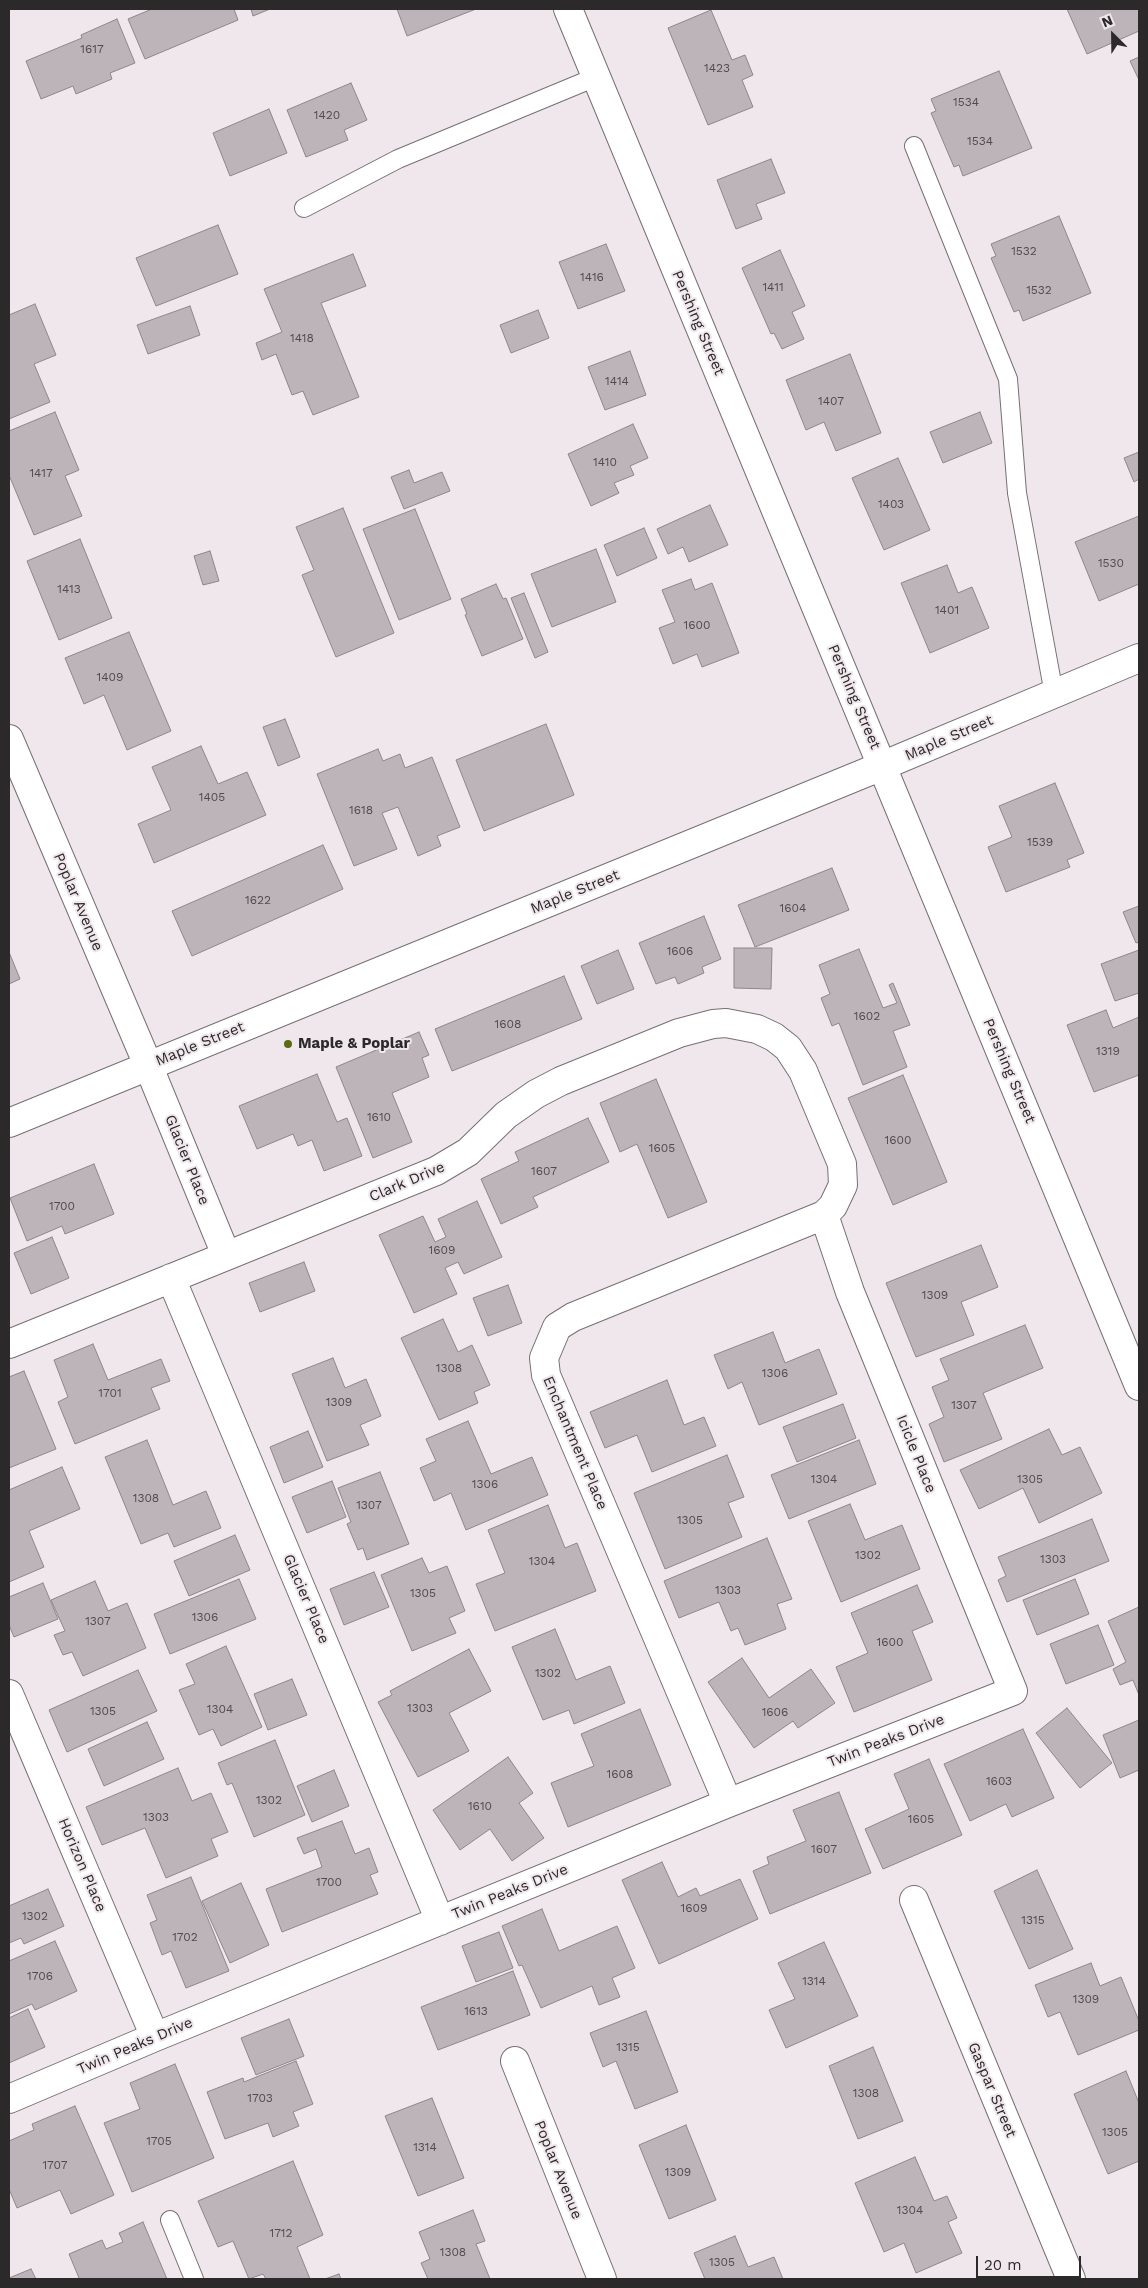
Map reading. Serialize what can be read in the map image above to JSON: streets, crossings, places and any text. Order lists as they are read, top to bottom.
{
  "streets": {
    "street": [
      "Pershing Street",
      "Maple Street",
      "Poplar Avenue",
      "Glacier Place",
      "Clark Drive",
      "Enchantment Place",
      "Icicle Place",
      "Twin Peaks Drive",
      "Horizon Place",
      "Gaspar Street"
    ]
  },
  "crossings": [
    ["Pershing Street", "Maple Street"],
    ["Maple Street", "Poplar Avenue"],
    ["Maple Street", "Glacier Place"],
    ["Poplar Avenue", "Glacier Place"],
    ["Glacier Place", "Clark Drive"],
    ["Glacier Place", "Twin Peaks Drive"],
    ["Clark Drive", "Enchantment Place"],
    ["Clark Drive", "Icicle Place"],
    ["Enchantment Place", "Icicle Place"],
    ["Enchantment Place", "Twin Peaks Drive"],
    ["Icicle Place", "Twin Peaks Drive"],
    ["Twin Peaks Drive", "Horizon Place"]
  ],
  "places": ["Maple & Poplar"],
  "house_numbers": [
    "1617",
    "1423",
    "1534",
    "1420",
    "1534",
    "1532",
    "1416",
    "1411",
    "1532",
    "1418",
    "1414",
    "1407",
    "1410",
    "1417",
    "1403",
    "1530",
    "1413",
    "1401",
    "1600",
    "1409",
    "1405",
    "1618",
    "1539",
    "1622",
    "1604",
    "1606",
    "1602",
    "1608",
    "1319",
    "1610",
    "1600",
    "1605",
    "1607",
    "1700",
    "1609",
    "1309",
    "1308",
    "1306",
    "1701",
    "1309",
    "1307",
    "1304",
    "1305",
    "1306",
    "1308",
    "1307",
    "1305",
    "1302",
    "1303",
    "1304",
    "1303",
    "1305",
    "1306",
    "1307",
    "1600",
    "1302",
    "1303",
    "1304",
    "1305",
    "1606",
    "1608",
    "1603",
    "1302",
    "1610",
    "1303",
    "1605",
    "1607",
    "1700",
    "1609",
    "1302",
    "1315",
    "1702",
    "1706",
    "1314",
    "1309",
    "1613",
    "1315",
    "1308",
    "1703",
    "1305",
    "1705",
    "1314",
    "1707",
    "1309",
    "1304",
    "1712",
    "1308",
    "1305"
  ],
  "scale_bar": "20 m",
  "north": "top left"
}
